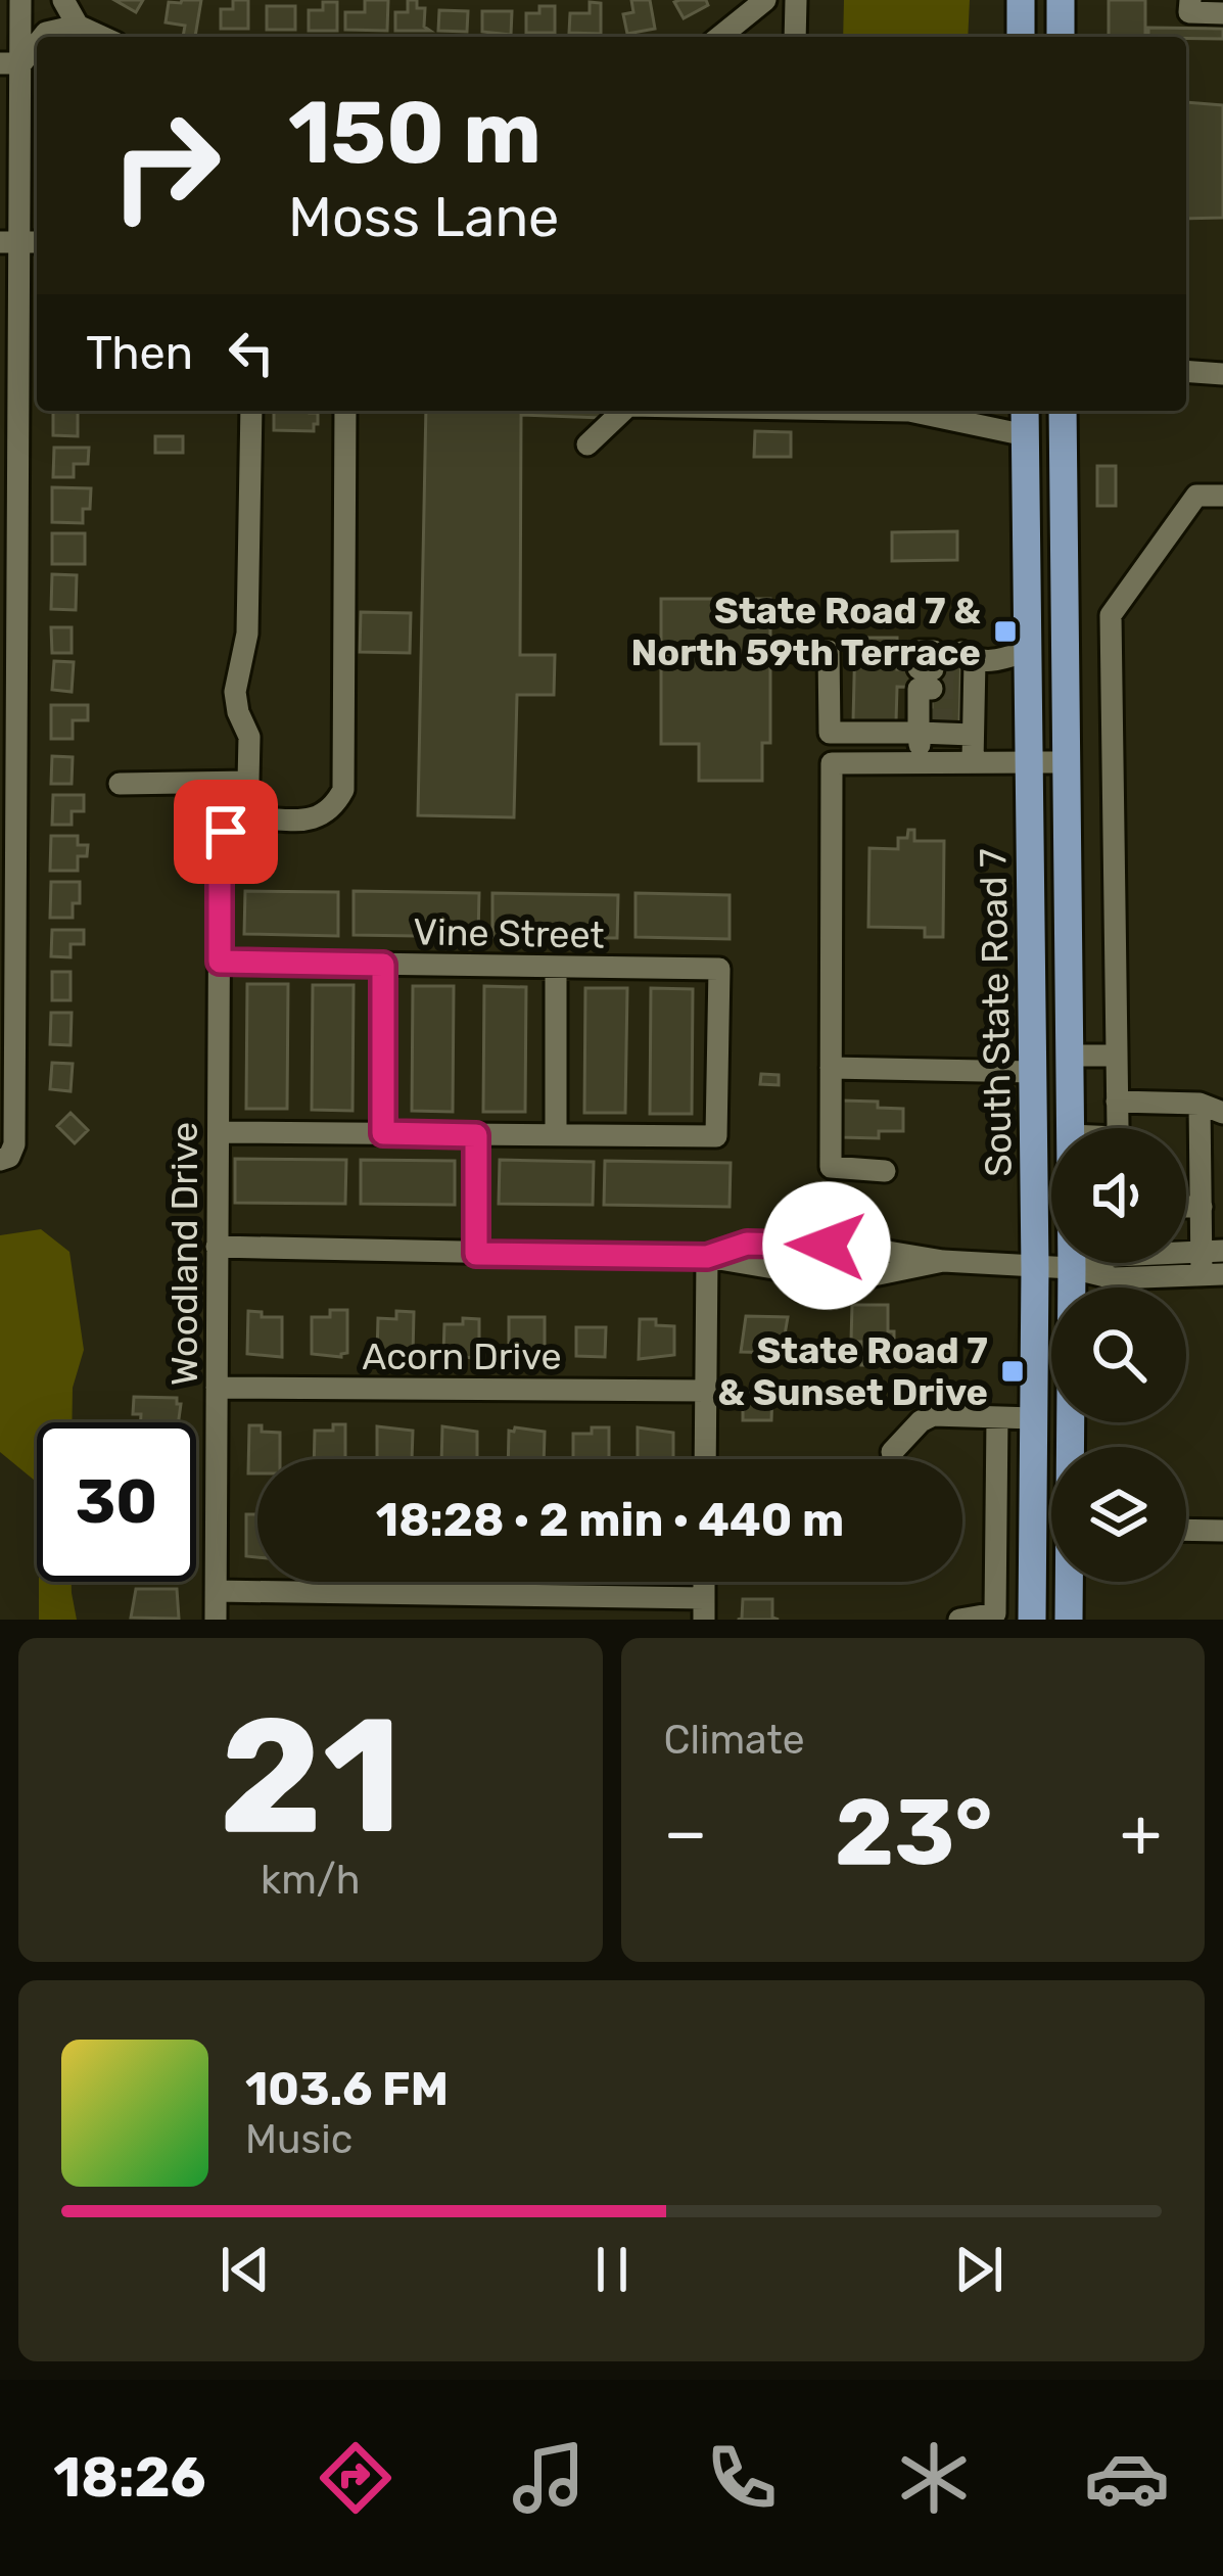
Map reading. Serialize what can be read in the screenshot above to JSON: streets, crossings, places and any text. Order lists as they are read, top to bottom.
{
  "streets": {
    "main road": ["South State Road 7"],
    "street": ["Vine Street", "Woodland Drive", "Acorn Drive"]
  },
  "crossings": [
    ["Vine Street", "Woodland Drive"],
    ["Woodland Drive", "Acorn Drive"]
  ],
  "places": {
    "transit": ["State Road 7 & North 59th Terrace", "State Road 7 & Sunset Drive"]
  },
  "page": {
    "turn": ["150 m", "Moss Lane"],
    "then": "Then",
    "limit": "30",
    "trip": "18:28 · 2 min · 440 m",
    "tile": [
      ["21", "km/h"],
      "Climate"
    ],
    "heat": ["−", "23°", "+"],
    "song": ["103.6 FM", "Music"],
    "tabs": "18:26"
  }
}
